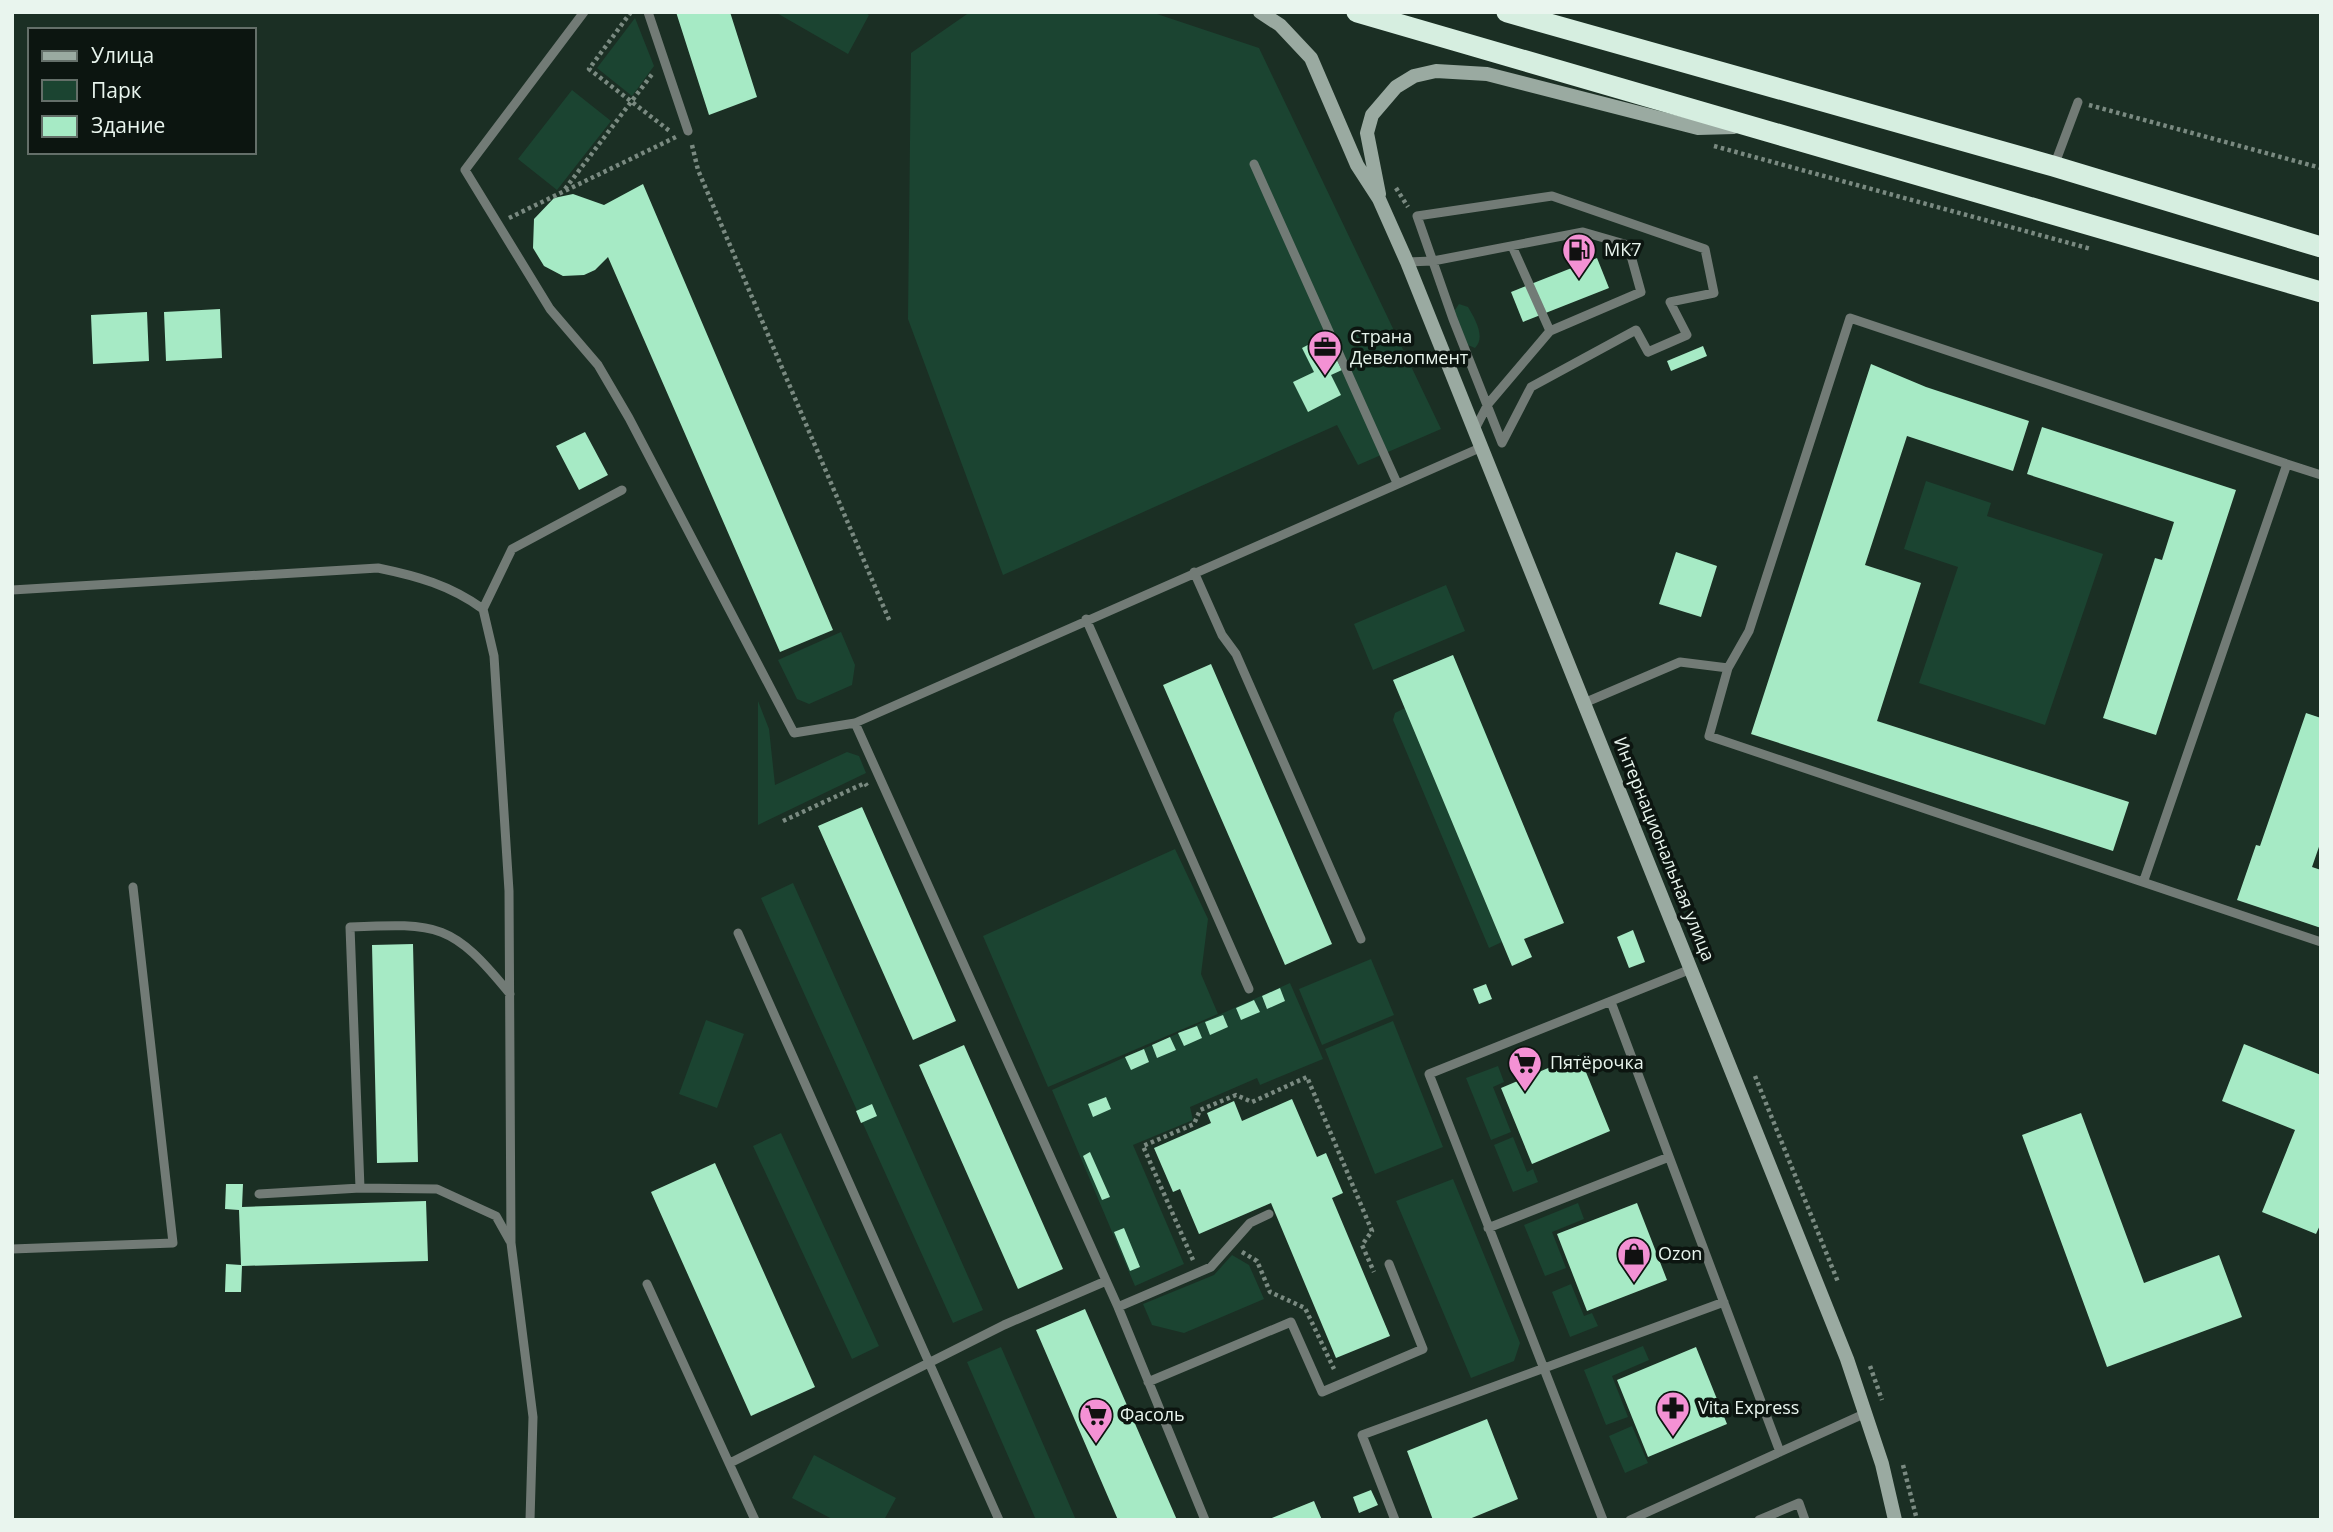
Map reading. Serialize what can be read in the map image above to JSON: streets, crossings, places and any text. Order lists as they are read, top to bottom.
{
  "streets": {
    "street": ["Интернациональная улица"]
  },
  "places": {
    "fuel station": ["МК7"],
    "office": ["Страна Девелопмент"],
    "supermarket": ["Пятёрочка", "Фасоль"],
    "shop": ["Ozon"],
    "pharmacy": ["Vita Express"]
  },
  "legend": ["Улица", "Парк", "Здание"]
}
